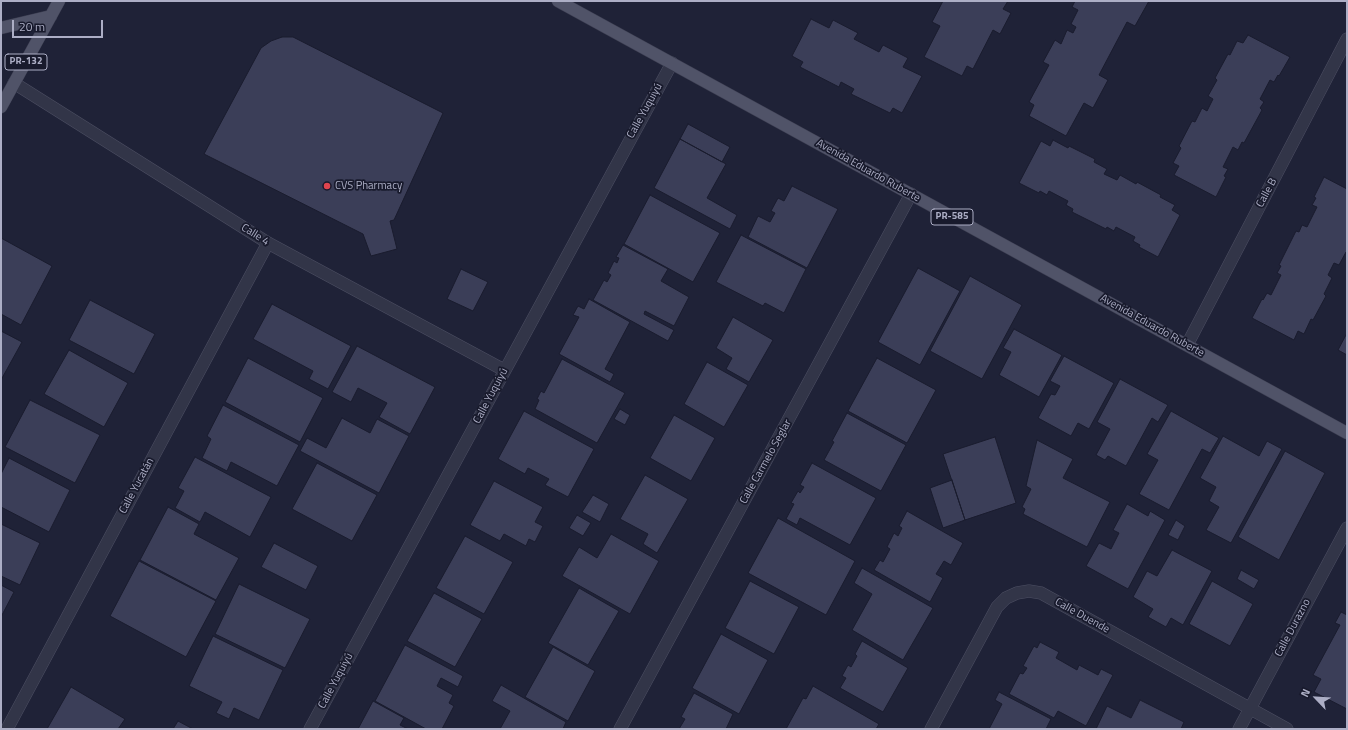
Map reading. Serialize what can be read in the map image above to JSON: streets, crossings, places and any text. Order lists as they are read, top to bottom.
{
  "streets": {
    "main road": ["PR-132", "Avenida Eduardo Ruberte", "PR-585"],
    "street": [
      "Calle Yuquiyú",
      "Calle B",
      "Calle 4",
      "Calle Carmelo Seglar",
      "Calle Yucatán",
      "Calle Duende",
      "Calle Durazno"
    ]
  },
  "crossings": [
    ["PR-132", "Calle 4"],
    ["Calle Yuquiyú", "Avenida Eduardo Ruberte"],
    ["Calle Yuquiyú", "Calle 4"],
    ["Avenida Eduardo Ruberte", "Calle B"],
    ["Avenida Eduardo Ruberte", "Calle Carmelo Seglar"],
    ["Calle 4", "Calle Yucatán"],
    ["Calle Duende", "Calle Durazno"]
  ],
  "places": ["CVS Pharmacy"],
  "scale_bar": "20 m",
  "north": "top left"
}
